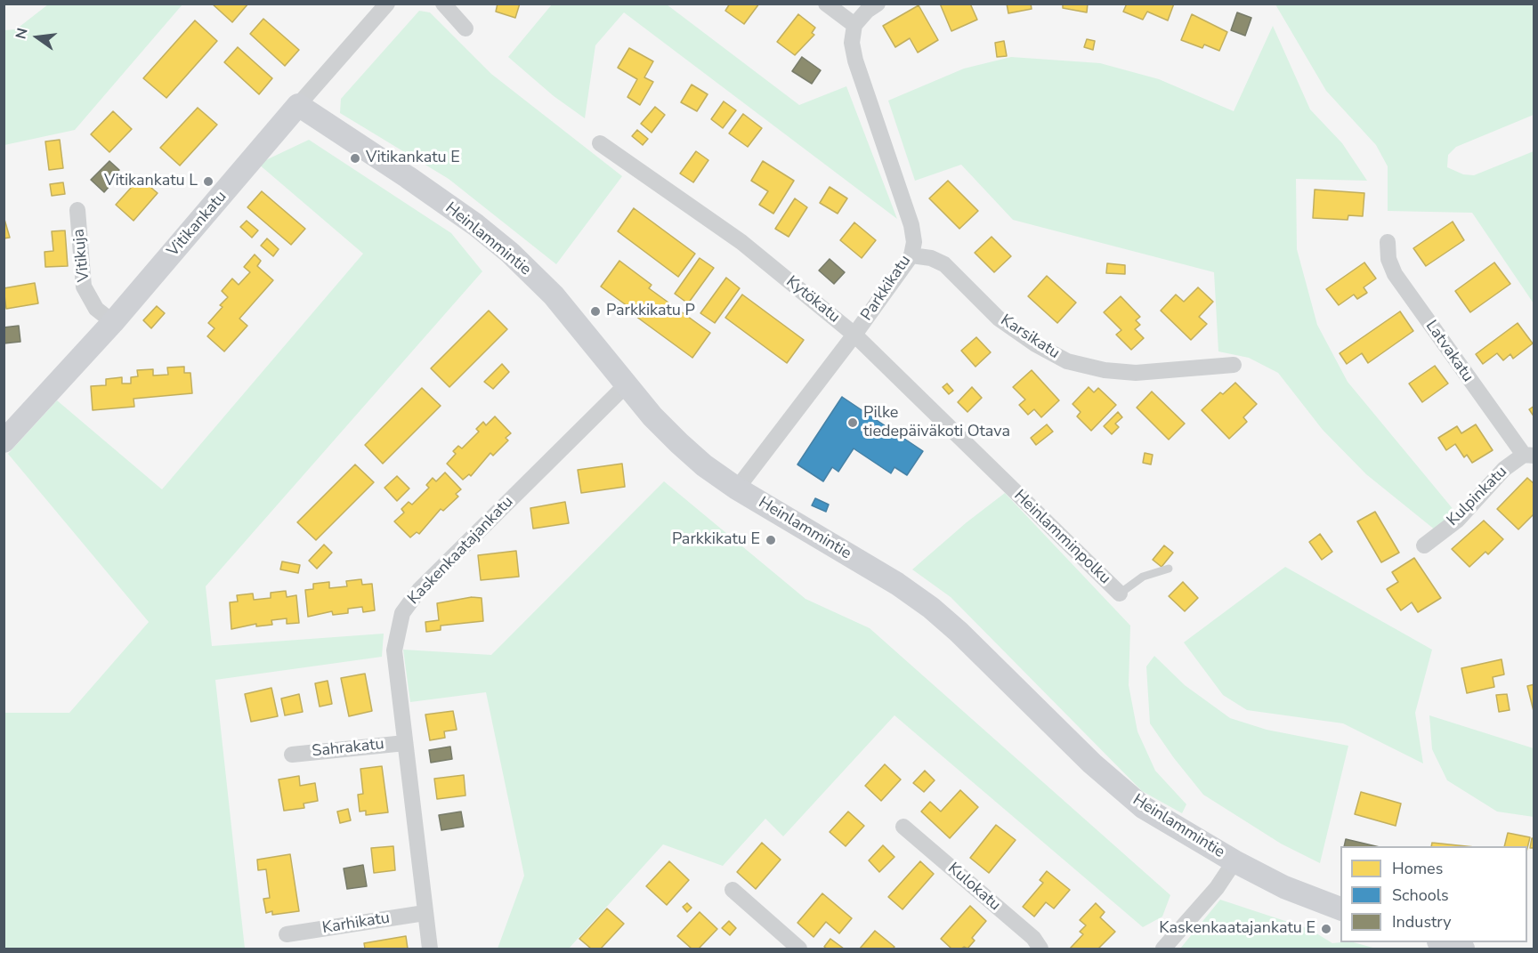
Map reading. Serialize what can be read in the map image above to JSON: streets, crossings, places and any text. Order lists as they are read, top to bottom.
{
  "streets": {
    "street": [
      "Vitikankatu",
      "Heinlammintie",
      "Vitikuja",
      "Parkkikatu",
      "Kytökatu",
      "Karsikatu",
      "Latvakatu",
      "Kulpinkatu",
      "Heinlamminpolku",
      "Kaskenkaatajankatu",
      "Sahrakatu",
      "Kulokatu",
      "Karhikatu"
    ]
  },
  "crossings": [
    ["Vitikankatu", "Heinlammintie"],
    ["Vitikankatu", "Vitikuja"],
    ["Heinlammintie", "Parkkikatu"],
    ["Heinlammintie", "Kaskenkaatajankatu"],
    ["Parkkikatu", "Kytökatu"],
    ["Parkkikatu", "Karsikatu"],
    ["Kytökatu", "Heinlamminpolku"],
    ["Latvakatu", "Kulpinkatu"],
    ["Kaskenkaatajankatu", "Sahrakatu"],
    ["Kaskenkaatajankatu", "Karhikatu"]
  ],
  "places": [
    "Vitikankatu E",
    "Vitikankatu L",
    "Parkkikatu P",
    "Pilke tiedepäiväkoti Otava",
    "Parkkikatu E",
    "Kaskenkaatajankatu E"
  ],
  "legend": ["Homes", "Schools", "Industry"],
  "north": "left"
}
